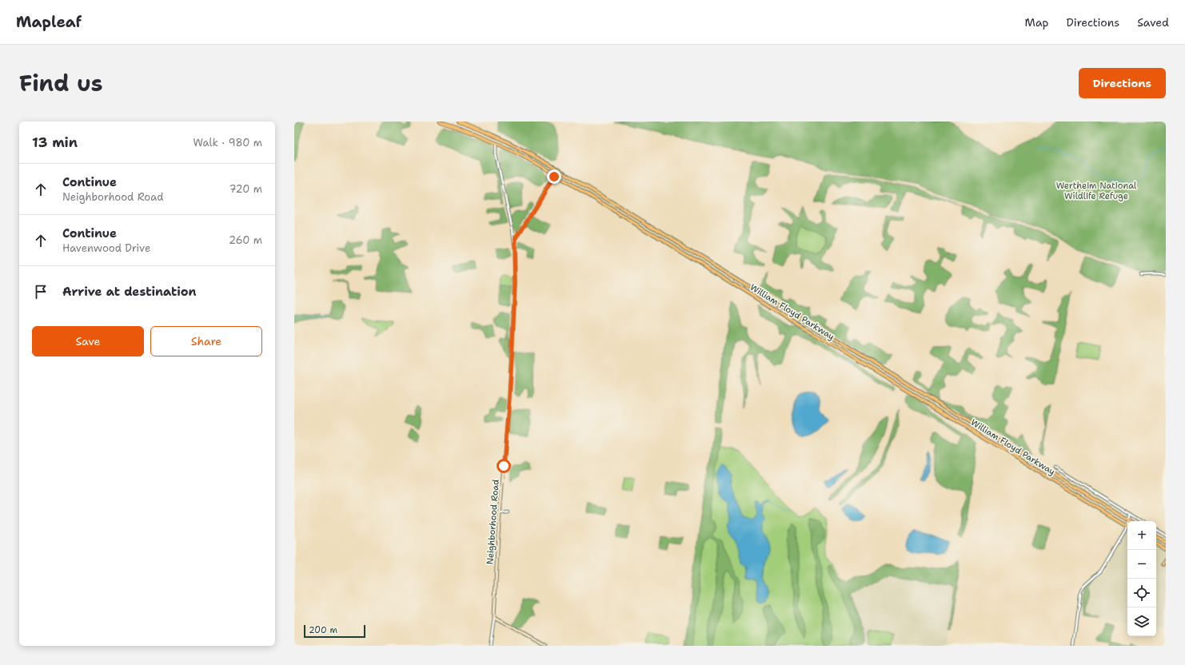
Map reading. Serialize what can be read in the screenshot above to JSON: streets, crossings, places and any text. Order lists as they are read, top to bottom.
{
  "streets": {
    "highway": ["William Floyd Parkway"],
    "main road": ["Neighborhood Road"]
  },
  "crossings": [
    ["William Floyd Parkway", "Neighborhood Road"]
  ],
  "parks": ["Wertheim National Wildlife Refuge"],
  "scale_bar": "200 m",
  "page": {
    "header": "Mapleaf",
    "nav": ["Map", "Directions", "Saved"],
    "title": "Find us",
    "buttons": [
      "Directions",
      ["Save", "Share"]
    ],
    "heading": ["13 min", "Walk · 980 m"],
    "list": [
      ["Continue", "Neighborhood Road", "720 m"],
      ["Continue", "Havenwood Drive", "260 m"],
      "Arrive at destination"
    ],
    "map_buttons": ["+", "−"],
    "scale": "200 m"
  }
}
